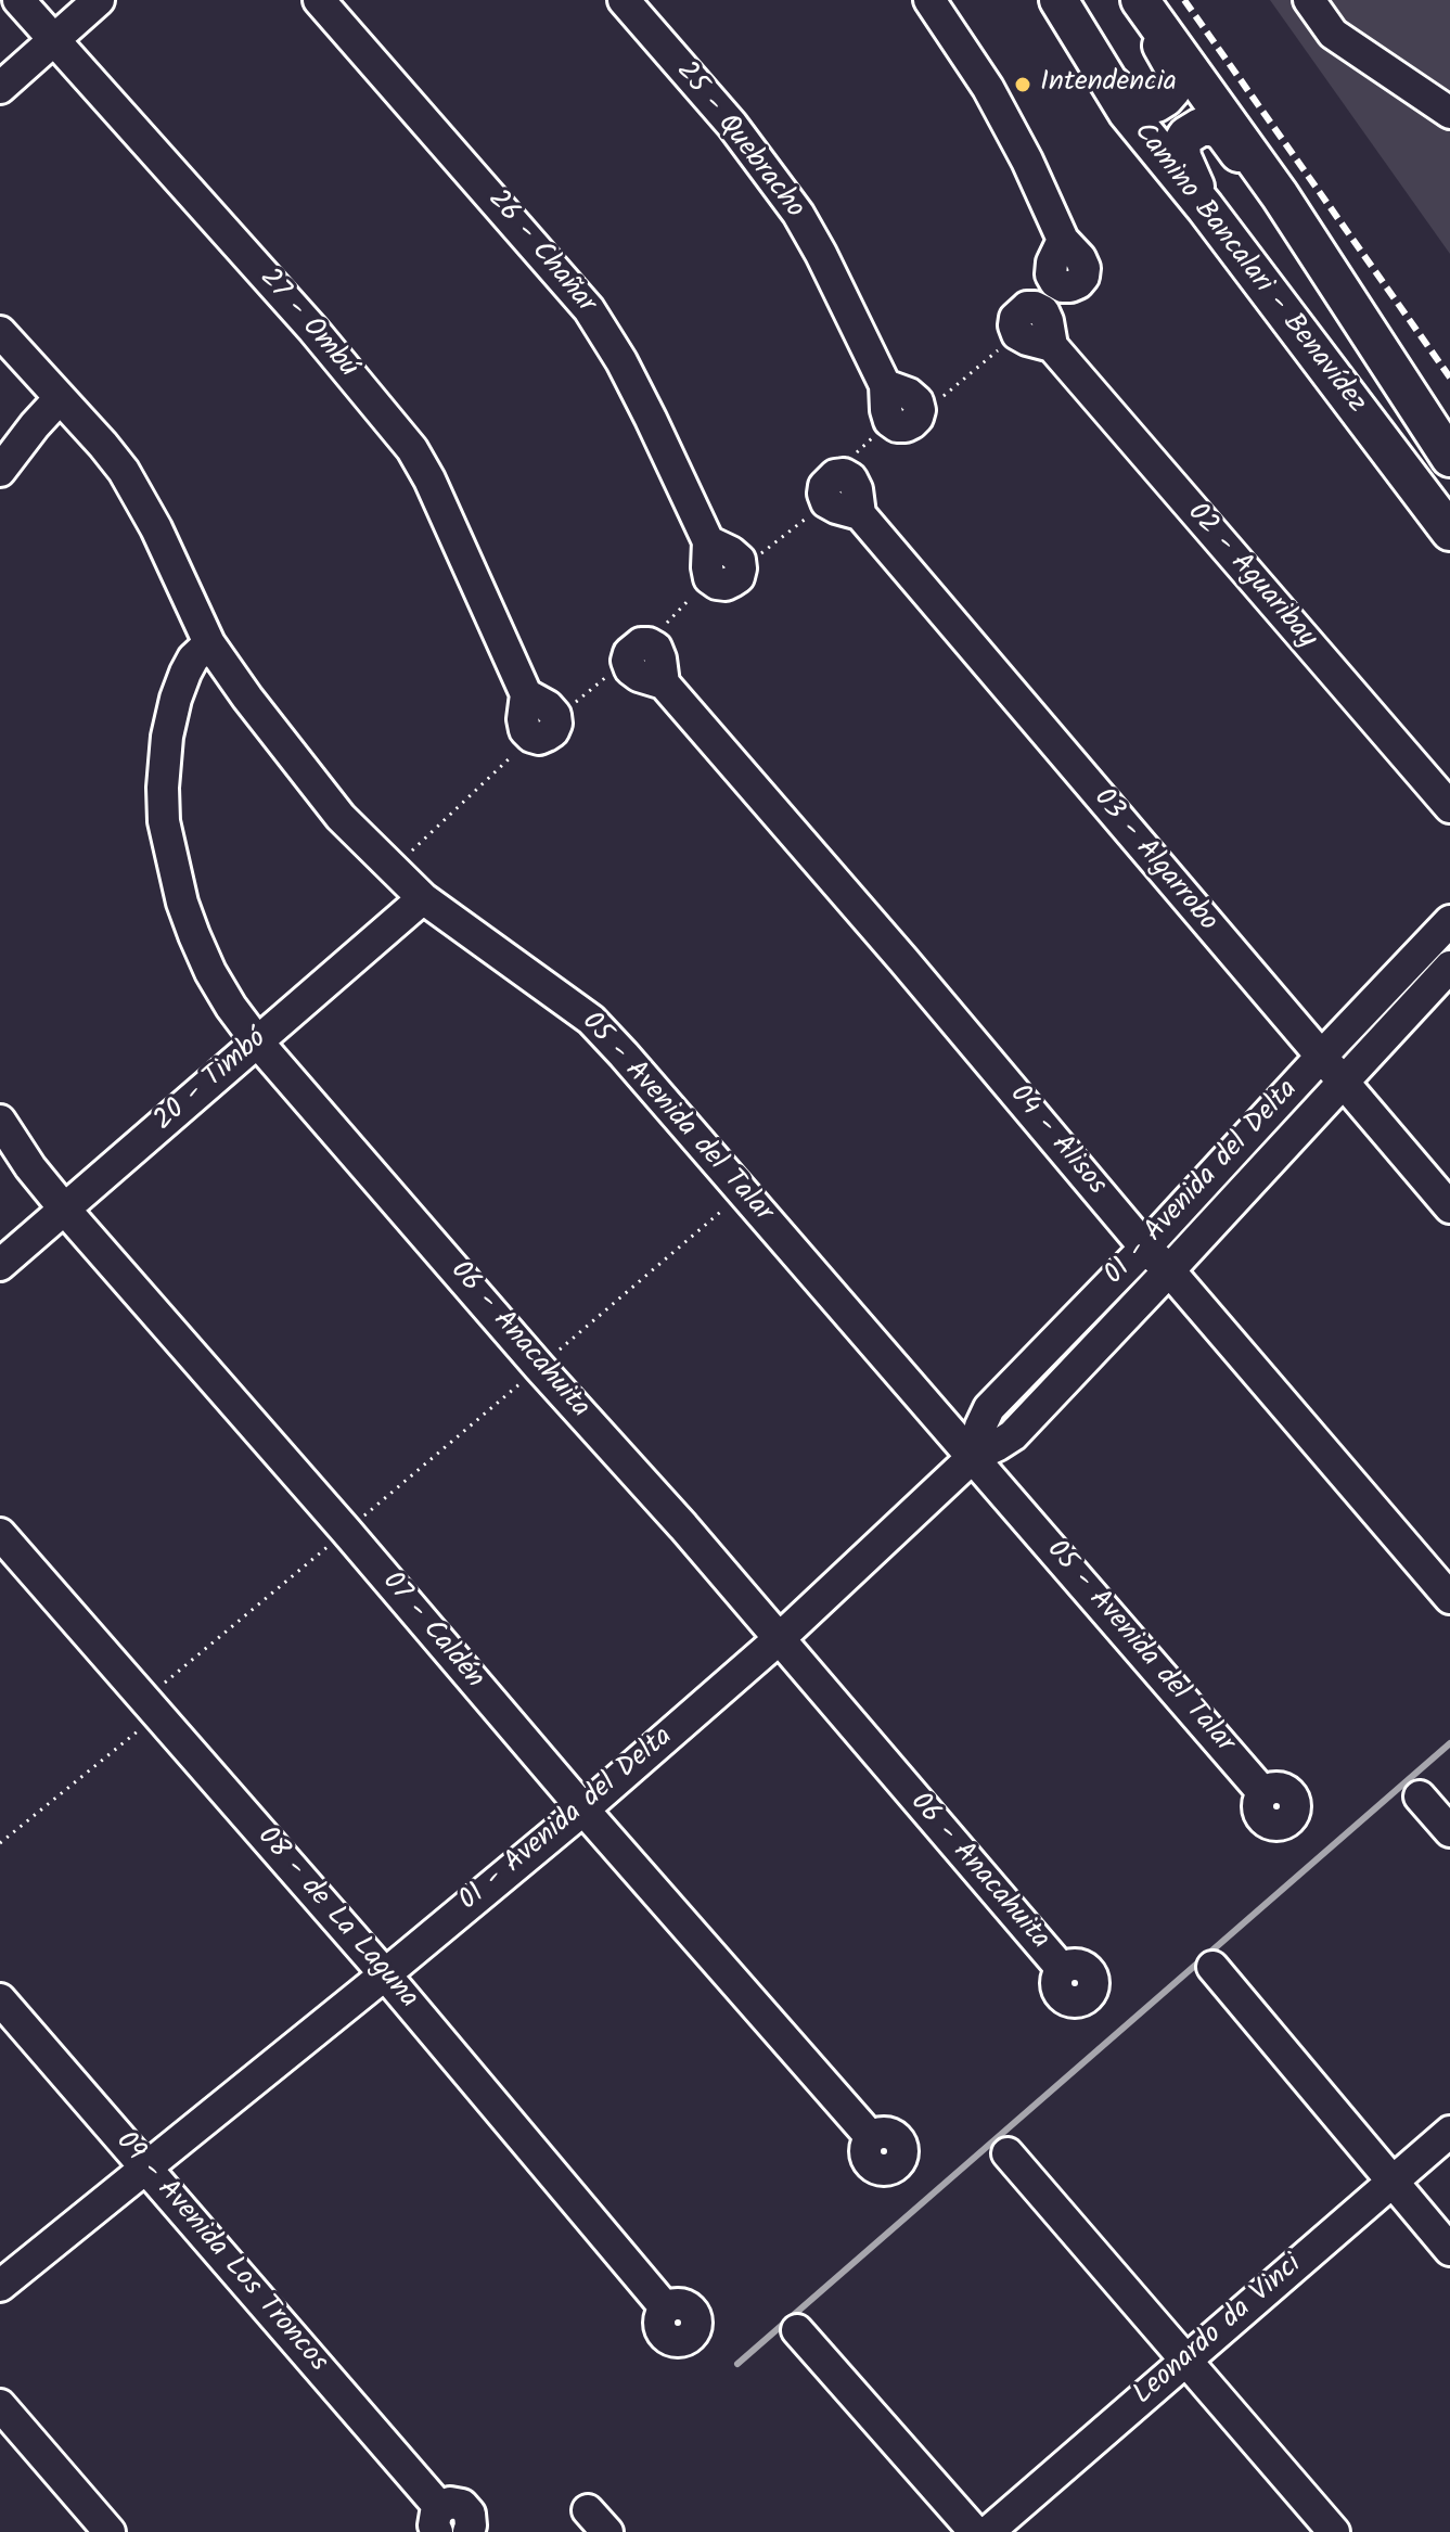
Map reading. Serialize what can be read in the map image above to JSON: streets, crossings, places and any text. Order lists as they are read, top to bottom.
{
  "streets": {
    "main road": ["Camino Bancalari - Benavídez"],
    "street": [
      "25 - Quebracho",
      "26 - Chañar",
      "27 - Ombú",
      "02 - Aguaribay",
      "03 - Algarrobo",
      "20 - Timbó",
      "05 - Avenida del Talar",
      "04 - Alisos",
      "01 - Avenida del Delta",
      "06 - Anacahuita",
      "07 - Caldén",
      "08 - de La Laguna",
      "09 - Avenida Los Troncos",
      "Leonardo da Vinci"
    ]
  },
  "crossings": [
    ["03 - Algarrobo", "01 - Avenida del Delta"],
    ["20 - Timbó", "05 - Avenida del Talar"],
    ["20 - Timbó", "06 - Anacahuita"],
    ["20 - Timbó", "07 - Caldén"],
    ["05 - Avenida del Talar", "01 - Avenida del Delta"],
    ["05 - Avenida del Talar", "06 - Anacahuita"],
    ["04 - Alisos", "01 - Avenida del Delta"],
    ["01 - Avenida del Delta", "06 - Anacahuita"],
    ["01 - Avenida del Delta", "07 - Caldén"],
    ["01 - Avenida del Delta", "08 - de La Laguna"],
    ["01 - Avenida del Delta", "09 - Avenida Los Troncos"]
  ],
  "places": ["Intendencia"]
}
